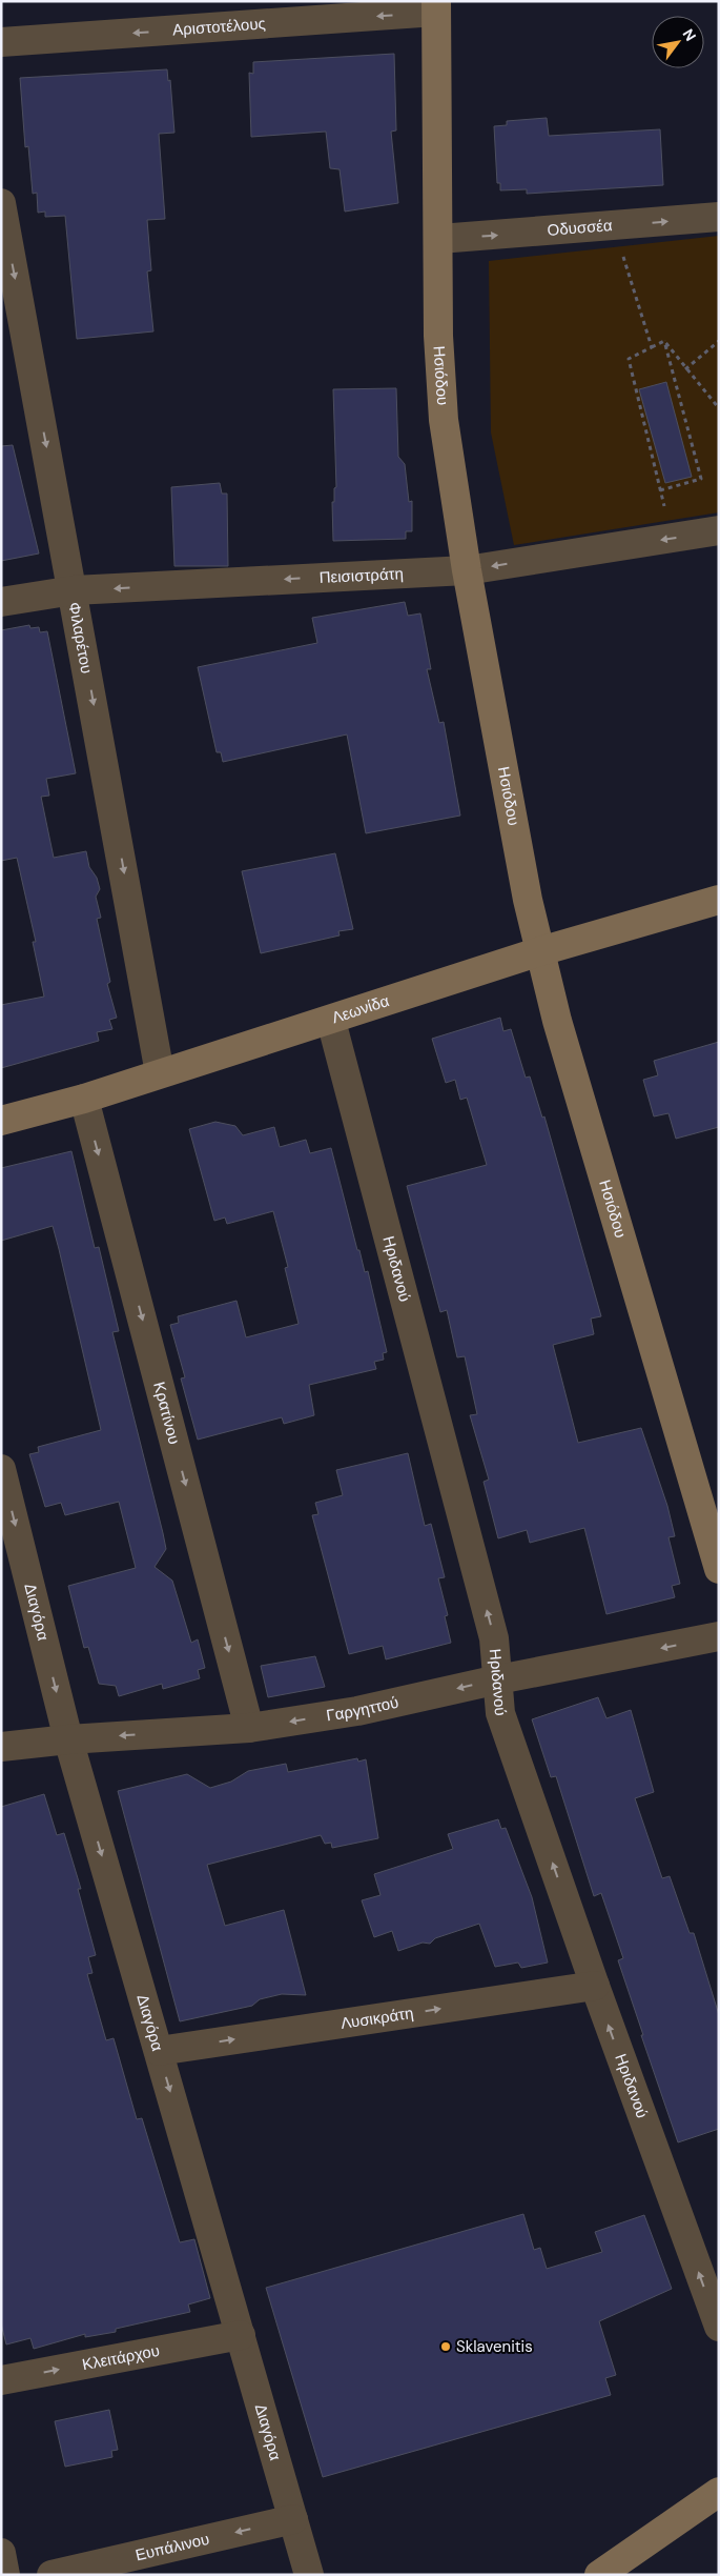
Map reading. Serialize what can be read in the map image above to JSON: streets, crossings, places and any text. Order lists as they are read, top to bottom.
{
  "streets": {
    "street": [
      "Αριστοτέλους",
      "Οδυσσέα",
      "Ησιόδου",
      "Πεισιστράτη",
      "Φιλαρέτου",
      "Λεωνίδα",
      "Ηριδανού",
      "Κρατίνου",
      "Διαγόρα",
      "Γαργηττού",
      "Λυσικράτη",
      "Κλειτάρχου",
      "Ευπάλινου"
    ]
  },
  "crossings": [
    ["Αριστοτέλους", "Ησιόδου"],
    ["Οδυσσέα", "Ησιόδου"],
    ["Ησιόδου", "Πεισιστράτη"],
    ["Ησιόδου", "Λεωνίδα"],
    ["Πεισιστράτη", "Φιλαρέτου"],
    ["Φιλαρέτου", "Λεωνίδα"],
    ["Λεωνίδα", "Ηριδανού"],
    ["Λεωνίδα", "Κρατίνου"],
    ["Ηριδανού", "Γαργηττού"],
    ["Ηριδανού", "Λυσικράτη"],
    ["Κρατίνου", "Γαργηττού"],
    ["Διαγόρα", "Γαργηττού"],
    ["Διαγόρα", "Λυσικράτη"],
    ["Διαγόρα", "Κλειτάρχου"],
    ["Διαγόρα", "Ευπάλινου"]
  ],
  "one_way": [
    "Αριστοτέλους",
    "Οδυσσέα",
    "Πεισιστράτη",
    "Φιλαρέτου",
    "Ηριδανού",
    "Κρατίνου",
    "Διαγόρα",
    "Γαργηττού",
    "Λυσικράτη",
    "Κλειτάρχου",
    "Ευπάλινου"
  ],
  "places": ["Sklavenitis"],
  "north": "top right"
}
